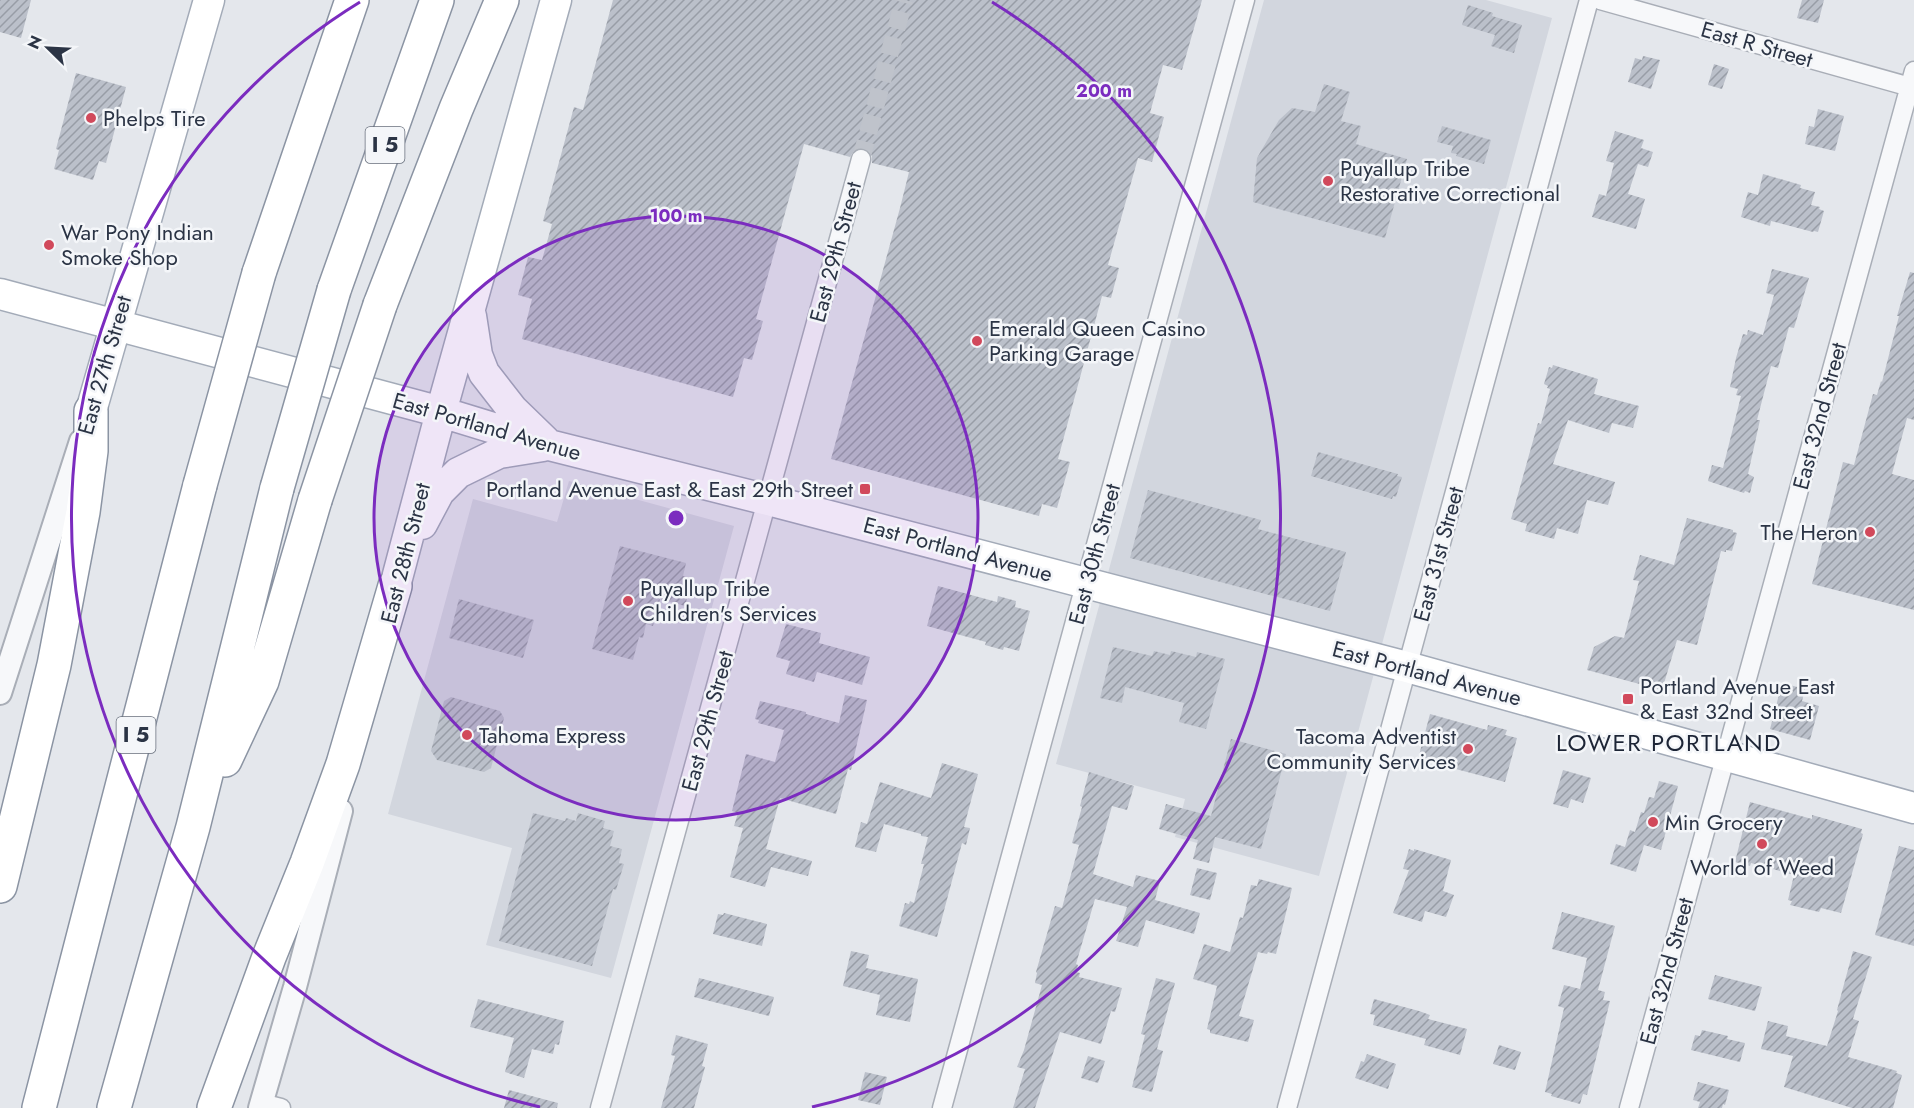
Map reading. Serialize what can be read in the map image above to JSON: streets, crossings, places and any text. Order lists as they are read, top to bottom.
{
  "streets": {
    "highway": ["I 5"],
    "main road": ["East 27th Street", "East Portland Avenue", "East 28th Street"],
    "street": [
      "East R Street",
      "East 29th Street",
      "East 32nd Street",
      "East 30th Street",
      "East 31st Street"
    ]
  },
  "crossings": [
    ["East R Street", "East 32nd Street"],
    ["East 29th Street", "East Portland Avenue"],
    ["East 27th Street", "East Portland Avenue"],
    ["East 32nd Street", "East Portland Avenue"],
    ["East Portland Avenue", "East 28th Street"],
    ["East Portland Avenue", "East 30th Street"],
    ["East Portland Avenue", "East 31st Street"]
  ],
  "districts": ["LOWER PORTLAND"],
  "places": {
    "other": [
      "Phelps Tire",
      "Puyallup Tribe Restorative Correctional",
      "War Pony Indian Smoke Shop",
      "Emerald Queen Casino Parking Garage",
      "The Heron",
      "Puyallup Tribe Children's Services",
      "Tahoma Express",
      "Tacoma Adventist Community Services",
      "Min Grocery",
      "World of Weed"
    ],
    "transit": ["Portland Avenue East & East 29th Street", "Portland Avenue East & East 32nd Street"]
  },
  "north": "top left",
  "rings": ["200 m", "100 m"]
}
